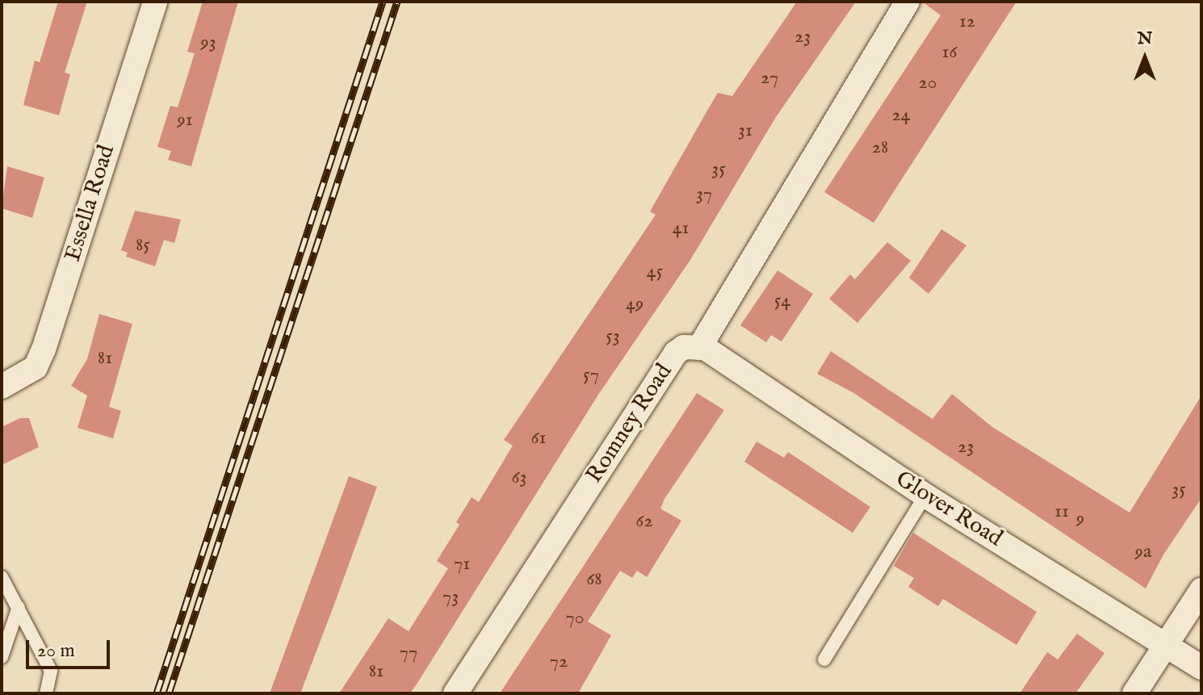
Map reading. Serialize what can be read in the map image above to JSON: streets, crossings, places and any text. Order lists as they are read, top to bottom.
{
  "streets": {
    "street": ["Essella Road", "Romney Road", "Glover Road"]
  },
  "crossings": [
    ["Romney Road", "Glover Road"]
  ],
  "house_numbers": [
    "12",
    "23",
    "93",
    "16",
    "27",
    "20",
    "24",
    "91",
    "31",
    "28",
    "35",
    "37",
    "41",
    "85",
    "45",
    "54",
    "49",
    "53",
    "81",
    "57",
    "61",
    "23",
    "63",
    "35",
    "11",
    "9",
    "62",
    "9a",
    "71",
    "68",
    "73",
    "70",
    "77",
    "72",
    "81"
  ],
  "scale_bar": "20 m",
  "north": "top"
}
